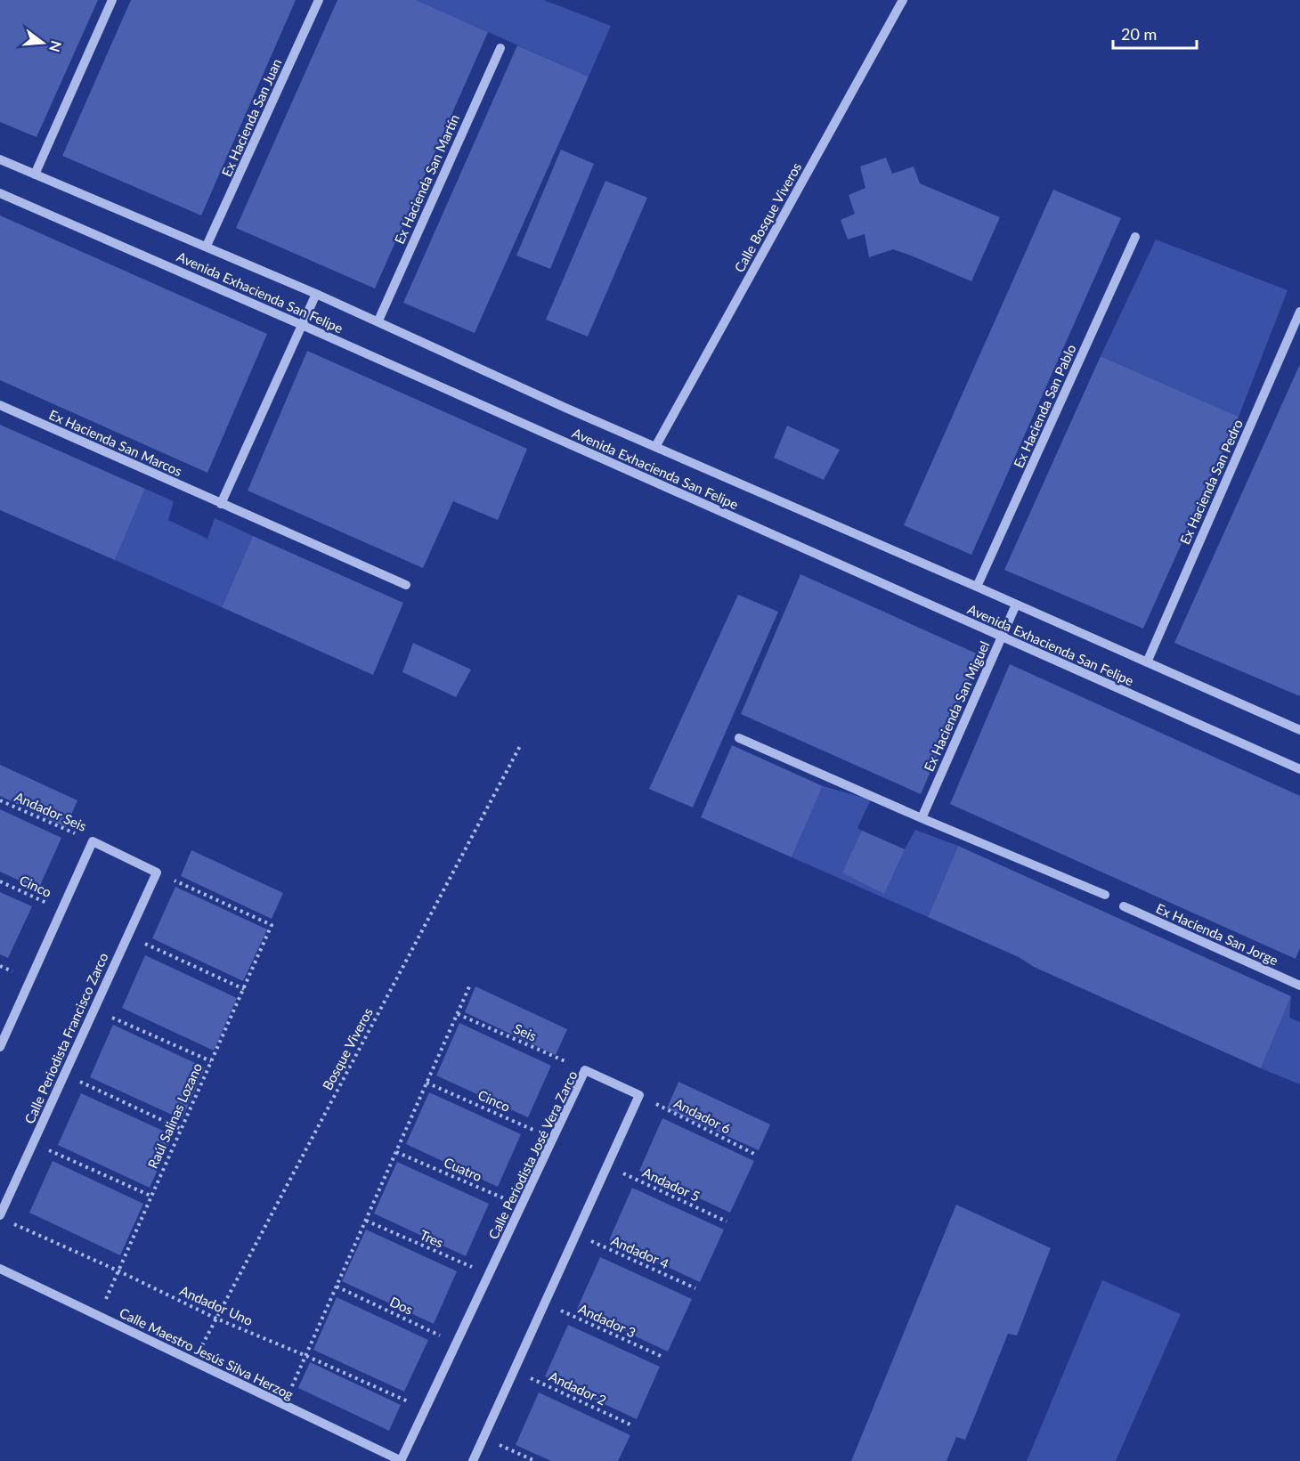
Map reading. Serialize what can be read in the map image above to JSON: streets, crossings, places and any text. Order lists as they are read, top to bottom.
{
  "streets": {
    "street": [
      "Ex Hacienda San Juan",
      "Ex Hacienda San Martín",
      "Calle Bosque Viveros",
      "Avenida Exhacienda San Felipe",
      "Ex Hacienda San Pablo",
      "Ex Hacienda San Marcos",
      "Ex Hacienda San Pedro",
      "Ex Hacienda San Miguel",
      "Ex Hacienda San Jorge",
      "Calle Periodista Francisco Zarco",
      "Calle Periodista José Vera Zarco",
      "Calle Maestro Jesús Silva Herzog"
    ],
    "path": [
      "Andador Seis",
      "Cinco",
      "Seis",
      "Bosque Viveros",
      "Raúl Salinas Lozano",
      "Andador 6",
      "Cuatro",
      "Andador 5",
      "Tres",
      "Andador 4",
      "Andador Uno",
      "Dos",
      "Andador 3",
      "Andador 2"
    ]
  },
  "crossings": [
    ["Ex Hacienda San Juan", "Avenida Exhacienda San Felipe"],
    ["Ex Hacienda San Martín", "Avenida Exhacienda San Felipe"],
    ["Calle Bosque Viveros", "Avenida Exhacienda San Felipe"],
    ["Avenida Exhacienda San Felipe", "Ex Hacienda San Pablo"],
    ["Avenida Exhacienda San Felipe", "Ex Hacienda San Pedro"],
    ["Avenida Exhacienda San Felipe", "Ex Hacienda San Miguel"],
    ["Cinco", "Calle Periodista José Vera Zarco"],
    ["Seis", "Calle Periodista José Vera Zarco"],
    ["Calle Periodista Francisco Zarco", "Raúl Salinas Lozano"],
    ["Bosque Viveros", "Andador Uno"],
    ["Bosque Viveros", "Calle Maestro Jesús Silva Herzog"],
    ["Raúl Salinas Lozano", "Andador Uno"],
    ["Raúl Salinas Lozano", "Calle Maestro Jesús Silva Herzog"],
    ["Andador 6", "Calle Periodista José Vera Zarco"],
    ["Calle Periodista José Vera Zarco", "Cuatro"],
    ["Calle Periodista José Vera Zarco", "Tres"],
    ["Calle Periodista José Vera Zarco", "Andador Uno"],
    ["Calle Periodista José Vera Zarco", "Dos"],
    ["Calle Periodista José Vera Zarco", "Calle Maestro Jesús Silva Herzog"]
  ],
  "scale_bar": "20 m",
  "north": "right"
}
